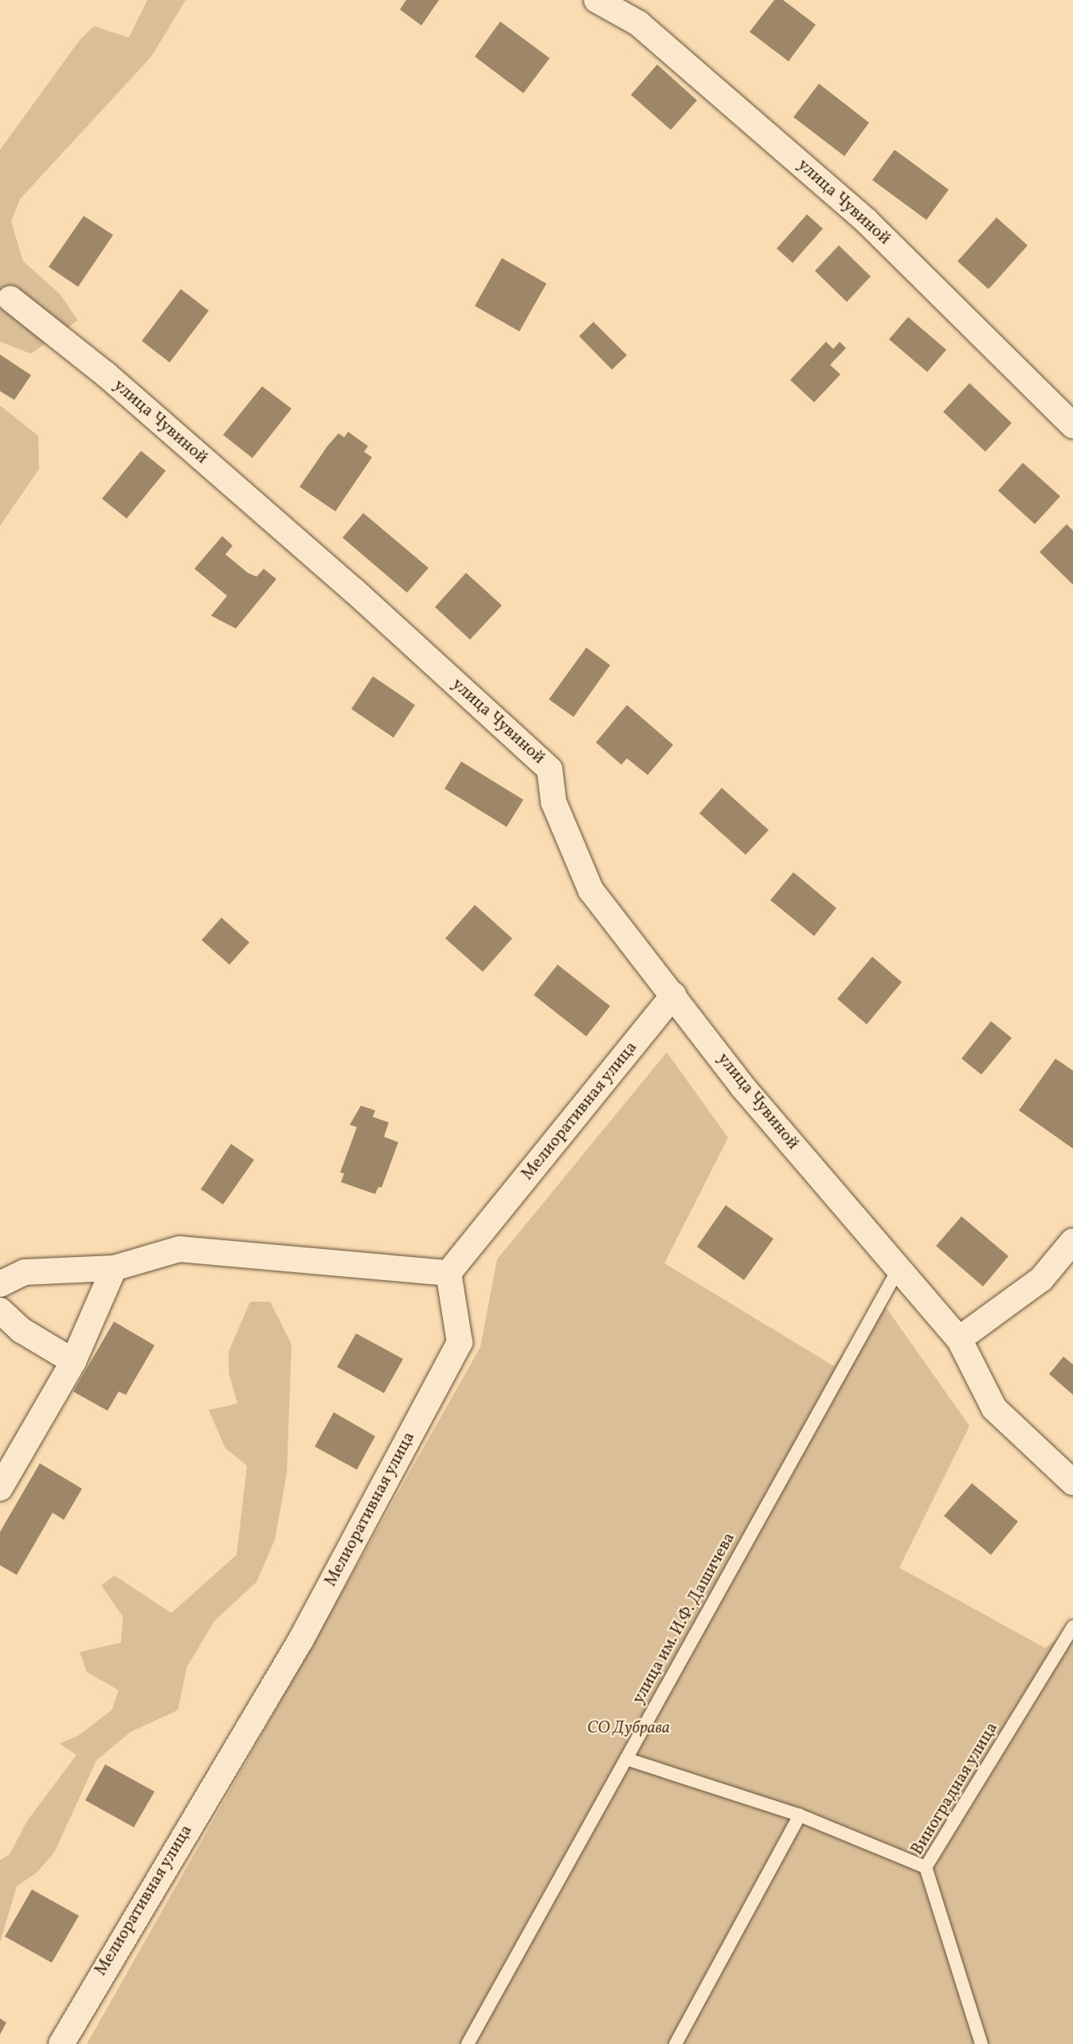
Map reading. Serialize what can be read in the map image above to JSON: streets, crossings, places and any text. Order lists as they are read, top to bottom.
{
  "streets": {
    "street": ["улица Чувиной", "Мелиоративная улица"],
    "lane": ["улица им. И.Ф. Дашичева", "Виноградная улица"]
  },
  "crossings": [
    ["улица Чувиной", "Мелиоративная улица"],
    ["улица Чувиной", "улица им. И.Ф. Дашичева"]
  ],
  "parks": ["СО Дубрава"]
}
